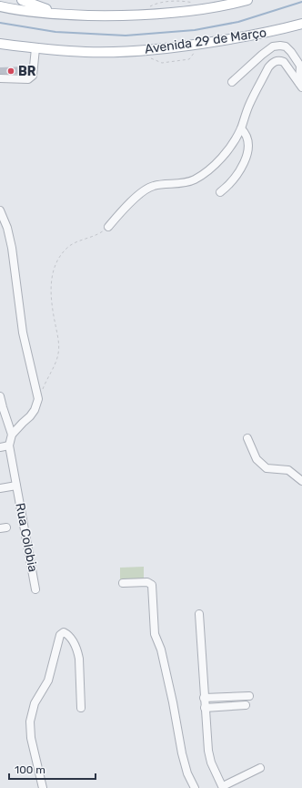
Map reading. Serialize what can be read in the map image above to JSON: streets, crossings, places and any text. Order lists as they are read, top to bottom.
{
  "streets": {
    "main road": ["Avenida 29 de Março"],
    "street": ["Rua Colobia"]
  },
  "places": ["BR"],
  "scale_bar": "100 m"
}
